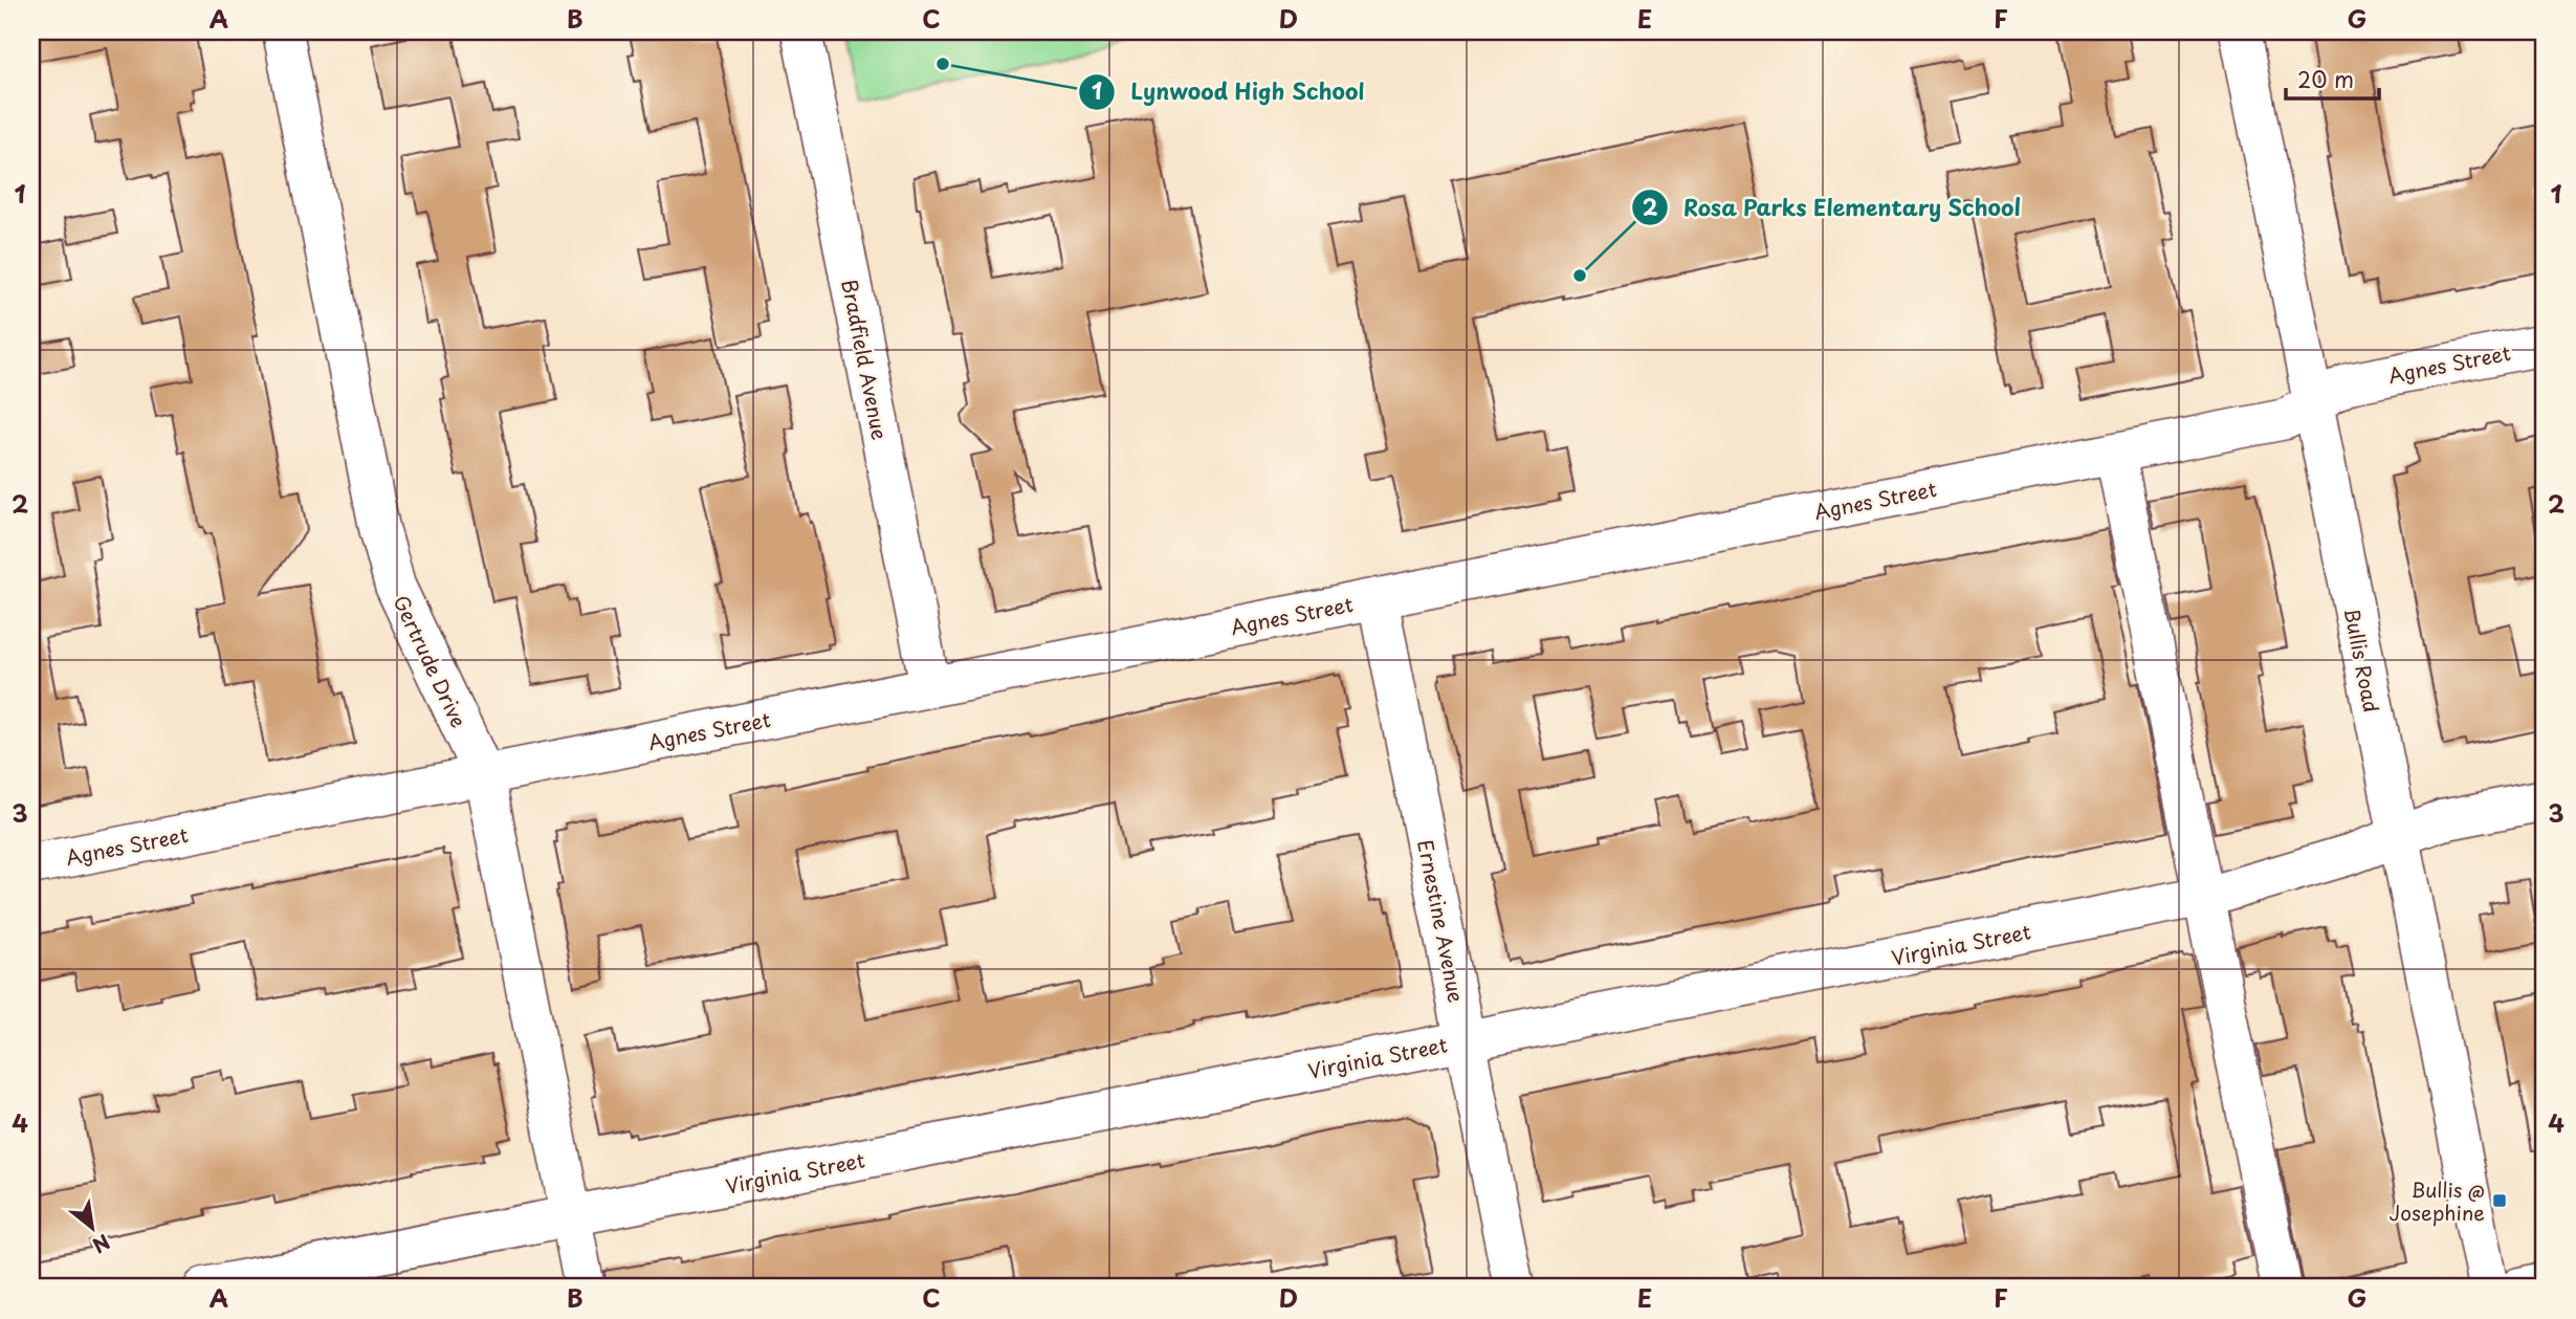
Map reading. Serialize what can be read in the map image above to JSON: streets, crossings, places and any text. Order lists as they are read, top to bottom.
{
  "streets": {
    "street": [
      "Bradfield Avenue",
      "Agnes Street",
      "Bullis Road",
      "Gertrude Drive",
      "Ernestine Avenue",
      "Virginia Street"
    ]
  },
  "crossings": [
    ["Bradfield Avenue", "Agnes Street"],
    ["Agnes Street", "Bullis Road"],
    ["Agnes Street", "Gertrude Drive"],
    ["Agnes Street", "Ernestine Avenue"],
    ["Bullis Road", "Virginia Street"],
    ["Gertrude Drive", "Virginia Street"],
    ["Ernestine Avenue", "Virginia Street"]
  ],
  "places": {
    "other": ["Lynwood High School", "Rosa Parks Elementary School"],
    "transit": ["Bullis @ Josephine"]
  },
  "scale_bar": "20 m",
  "north": "bottom right",
  "grid": {
    "columns": [
      "A",
      "B",
      "C",
      "D",
      "E",
      "F",
      "G"
    ],
    "rows": [
      "1",
      "2",
      "3",
      "4"
    ]
  }
}
